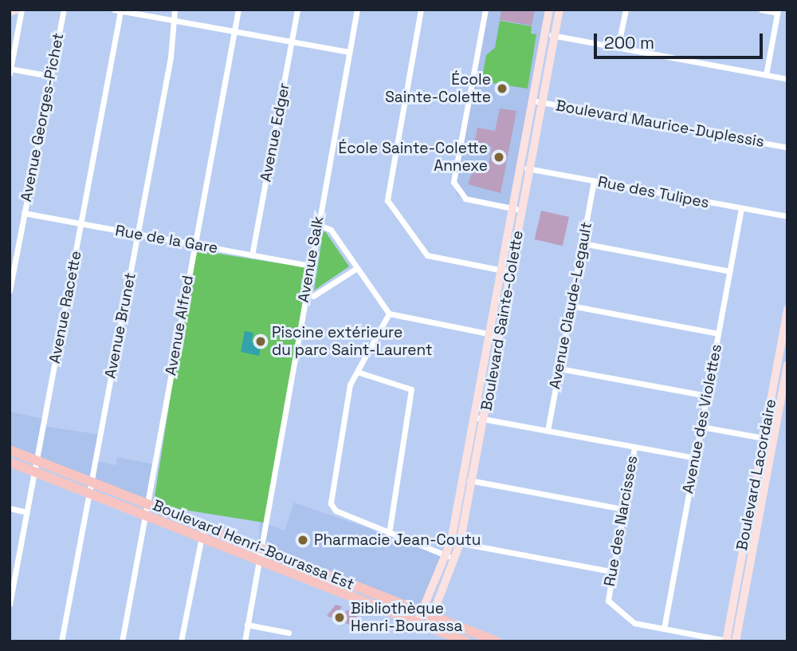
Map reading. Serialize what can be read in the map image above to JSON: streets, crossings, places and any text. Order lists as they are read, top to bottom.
{
  "streets": {
    "main road": ["Boulevard Henri-Bourassa Est"],
    "street": [
      "Avenue Georges-Pichet",
      "Boulevard Maurice-Duplessis",
      "Avenue Edger",
      "Rue des Tulipes",
      "Rue de la Gare",
      "Avenue Salk",
      "Avenue Claude-Legault",
      "Avenue Racette",
      "Boulevard Sainte-Colette",
      "Avenue Brunet",
      "Avenue Alfred",
      "Avenue des Violettes",
      "Boulevard Lacordaire",
      "Rue des Narcisses"
    ]
  },
  "crossings": [
    ["Avenue Georges-Pichet", "Rue de la Gare"],
    ["Boulevard Maurice-Duplessis", "Boulevard Sainte-Colette"],
    ["Avenue Edger", "Rue de la Gare"],
    ["Rue des Tulipes", "Avenue Claude-Legault"],
    ["Rue des Tulipes", "Boulevard Sainte-Colette"],
    ["Rue des Tulipes", "Avenue des Violettes"],
    ["Rue de la Gare", "Avenue Salk"],
    ["Rue de la Gare", "Avenue Racette"],
    ["Rue de la Gare", "Avenue Brunet"],
    ["Rue de la Gare", "Avenue Alfred"],
    ["Avenue Salk", "Boulevard Henri-Bourassa Est"],
    ["Avenue Racette", "Boulevard Henri-Bourassa Est"],
    ["Boulevard Sainte-Colette", "Boulevard Henri-Bourassa Est"],
    ["Avenue Brunet", "Boulevard Henri-Bourassa Est"],
    ["Avenue Alfred", "Boulevard Henri-Bourassa Est"],
    ["Avenue des Violettes", "Rue des Narcisses"],
    ["Boulevard Lacordaire", "Rue des Narcisses"]
  ],
  "places": [
    "École Sainte-Colette",
    "École Sainte-Colette Annexe",
    "Piscine extérieure du parc Saint-Laurent",
    "Pharmacie Jean-Coutu",
    "Bibliothèque Henri-Bourassa"
  ],
  "scale_bar": "200 m"
}
